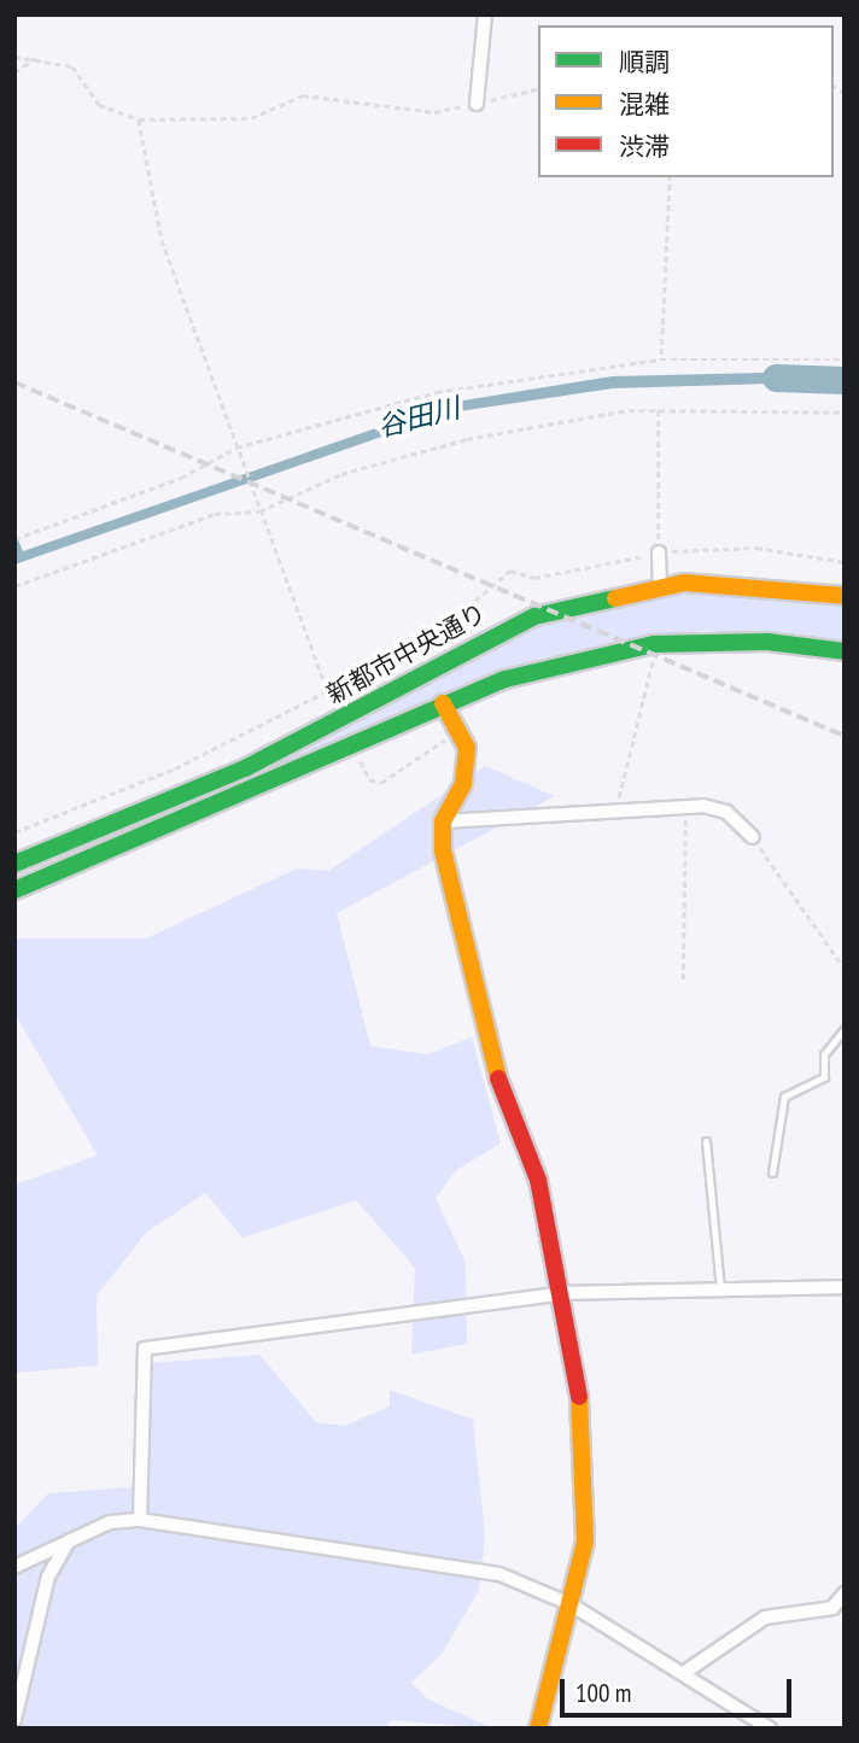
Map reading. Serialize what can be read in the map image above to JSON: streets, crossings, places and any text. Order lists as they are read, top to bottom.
{
  "streets": {
    "main road": ["新都市中央通り"]
  },
  "water": ["谷田川"],
  "legend": ["順調", "混雑", "渋滞"],
  "scale_bar": "100 m"
}
